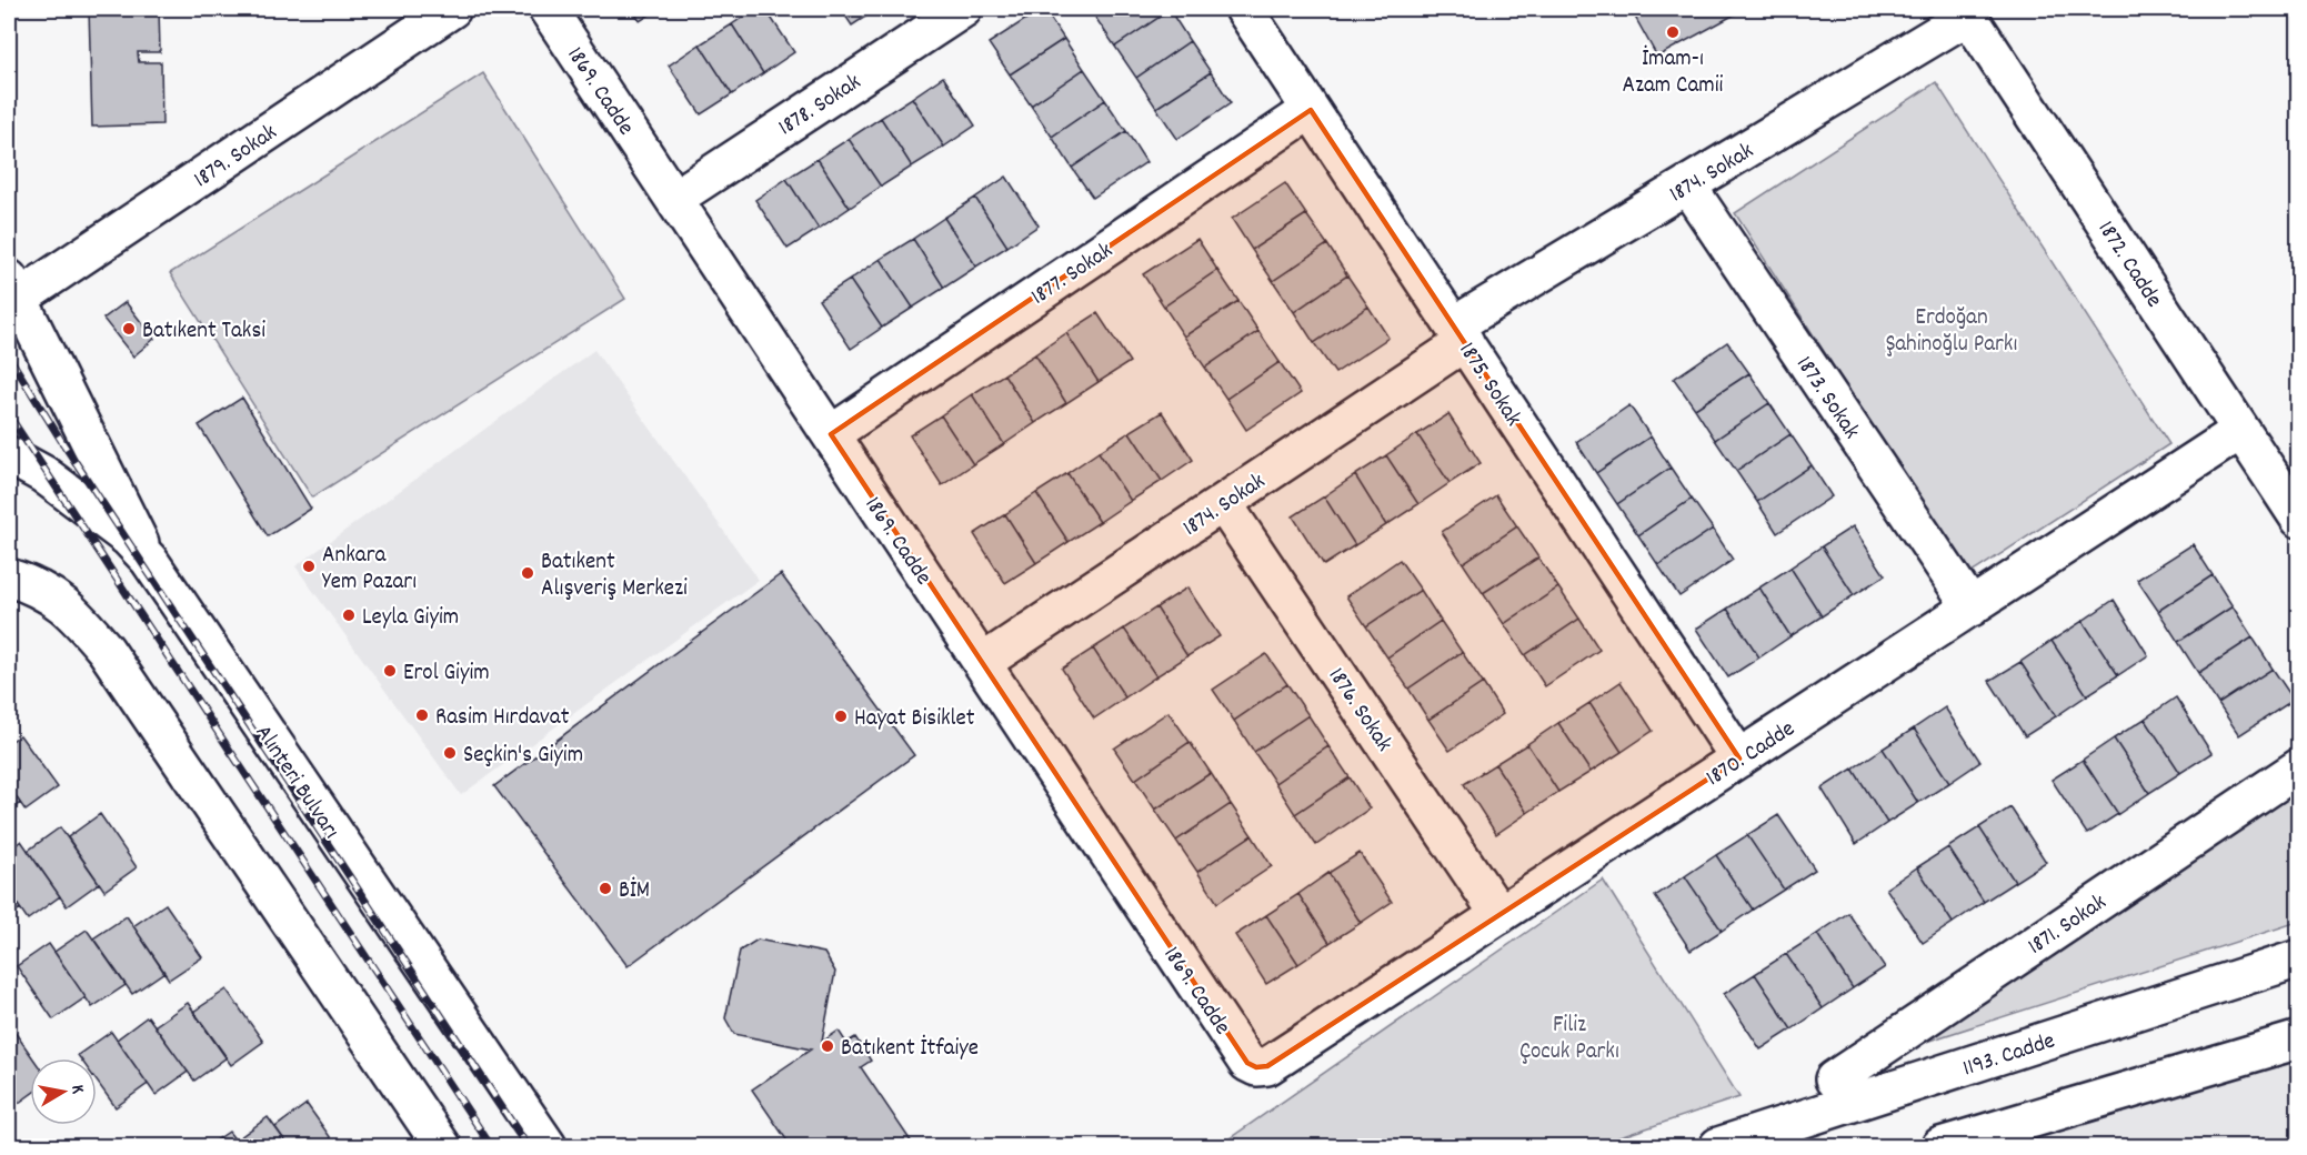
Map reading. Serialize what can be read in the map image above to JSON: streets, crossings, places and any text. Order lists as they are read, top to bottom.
{
  "streets": {
    "street": [
      "1869. Cadde",
      "1878. Sokak",
      "1879. Sokak",
      "1874. Sokak",
      "1872. Cadde",
      "1877. Sokak",
      "1875. Sokak",
      "1873. Sokak",
      "1876. Sokak",
      "1870. Cadde",
      "Alınteri Bulvarı",
      "1871. Sokak",
      "1193. Cadde"
    ]
  },
  "crossings": [
    ["1869. Cadde", "1878. Sokak"],
    ["1869. Cadde", "1874. Sokak"],
    ["1869. Cadde", "1877. Sokak"],
    ["1869. Cadde", "1870. Cadde"],
    ["1874. Sokak", "1872. Cadde"],
    ["1874. Sokak", "1875. Sokak"],
    ["1874. Sokak", "1873. Sokak"],
    ["1874. Sokak", "1876. Sokak"],
    ["1872. Cadde", "1870. Cadde"],
    ["1877. Sokak", "1875. Sokak"],
    ["1875. Sokak", "1870. Cadde"],
    ["1873. Sokak", "1870. Cadde"],
    ["1876. Sokak", "1870. Cadde"]
  ],
  "parks": ["Erdoğan Şahinoğlu Parkı", "Filiz Çocuk Parkı"],
  "places": [
    "İmam-ı Azam Camii",
    "Batıkent Taksi",
    "Ankara Yem Pazarı",
    "Batıkent Alışveriş Merkezi",
    "Leyla Giyim",
    "Erol Giyim",
    "Rasim Hırdavat",
    "Hayat Bisiklet",
    "Seçkin's Giyim",
    "BİM",
    "Batıkent İtfaiye"
  ],
  "north": "right"
}
